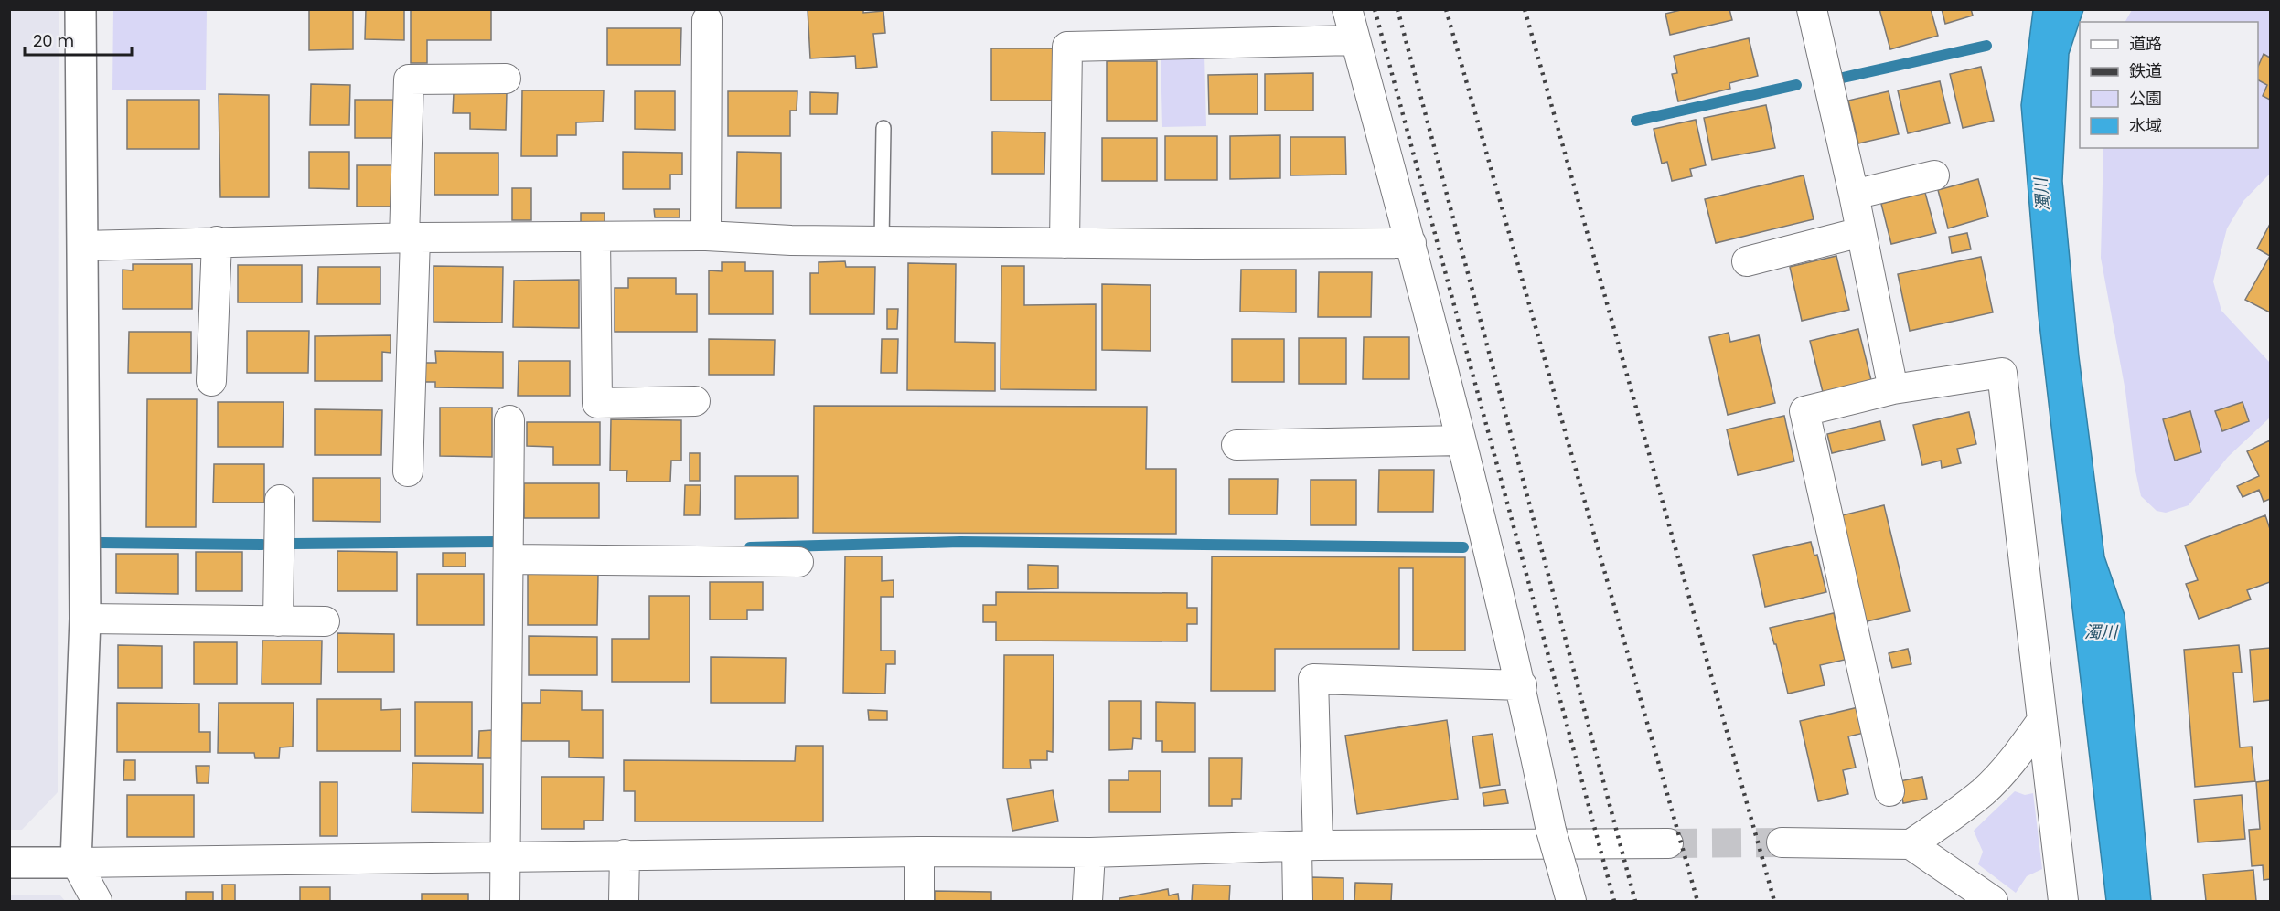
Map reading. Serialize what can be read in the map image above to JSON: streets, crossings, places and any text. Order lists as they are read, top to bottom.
{
  "water": ["濁川"],
  "legend": [
    "道路",
    "鉄道",
    "公園",
    "水域"
  ],
  "scale_bar": "20 m"
}
